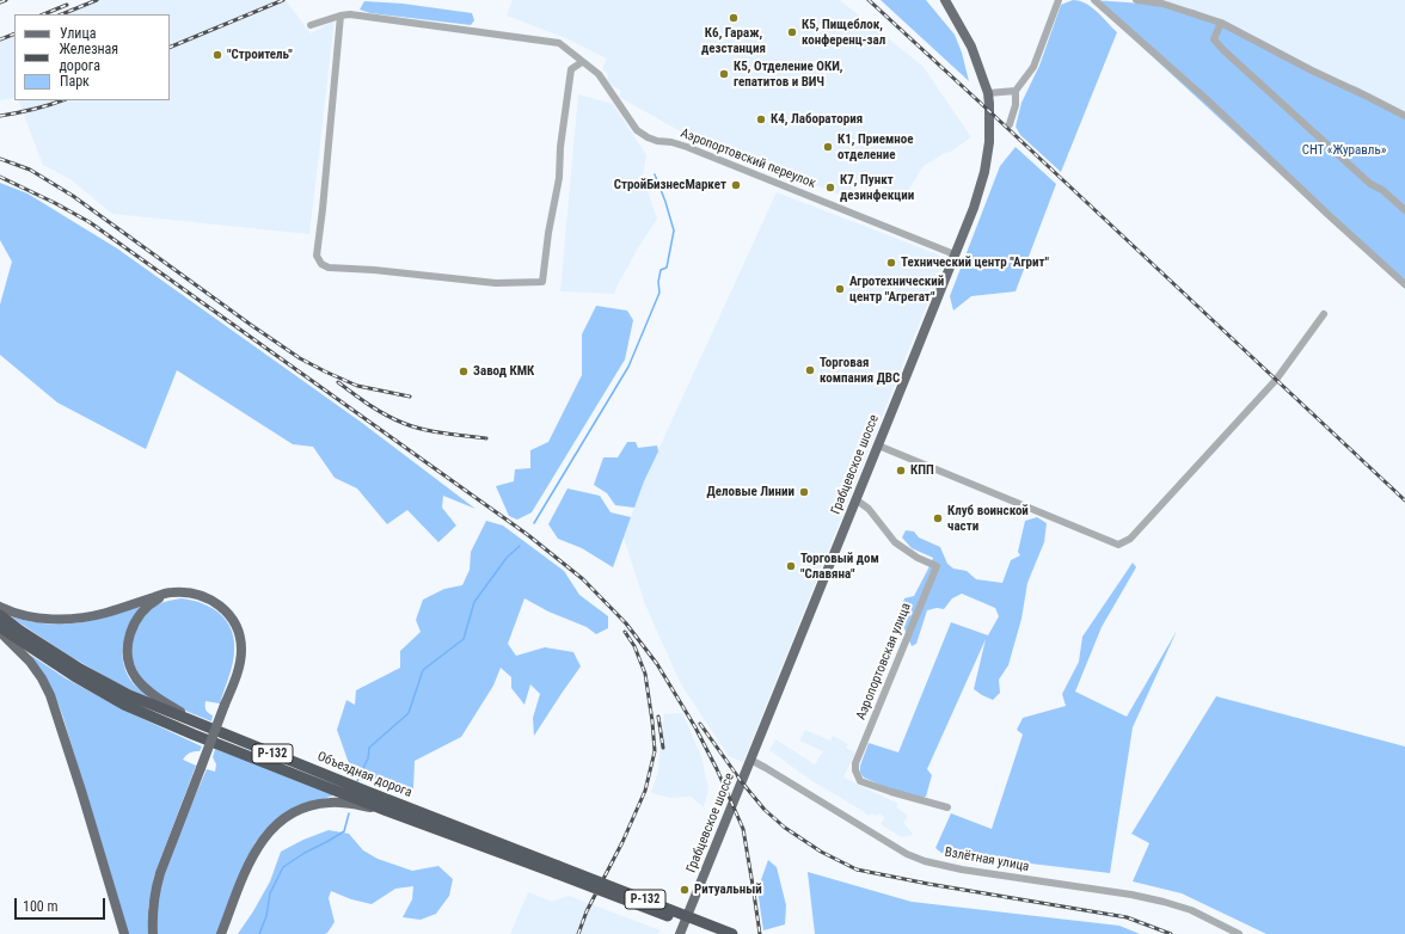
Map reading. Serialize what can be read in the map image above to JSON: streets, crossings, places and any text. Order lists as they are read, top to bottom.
{
  "streets": {
    "highway": ["Р-132", "Объездная дорога"],
    "main road": ["Грабцевское шоссе"],
    "street": ["Аэропортовский переулок", "Аэропортовская улица", "Взлётная улица"]
  },
  "crossings": [
    ["Аэропортовский переулок", "Грабцевское шоссе"],
    ["Грабцевское шоссе", "Аэропортовская улица"],
    ["Грабцевское шоссе", "Взлётная улица"]
  ],
  "parks": ["СНТ «Журавль»"],
  "places": [
    "К6, Гараж, дезстанция",
    "К5, Пищеблок, конференц-зал",
    "\"Строитель\"",
    "К5, Отделение ОКИ, гепатитов и ВИЧ",
    "К4, Лаборатория",
    "К1, Приемное отделение",
    "СтройБизнесМаркет",
    "К7, Пункт дезинфекции",
    "Технический центр \"Агрит\"",
    "Агротехнический центр \"Агрегат\"",
    "Торговая компания ДВС",
    "Завод КМК",
    "КПП",
    "Деловые Линии",
    "Клуб воинской части",
    "Торговый дом \"Славяна\"",
    "Ритуальный"
  ],
  "legend": ["Улица", "Железная дорога", "Парк"],
  "scale_bar": "100 m"
}
